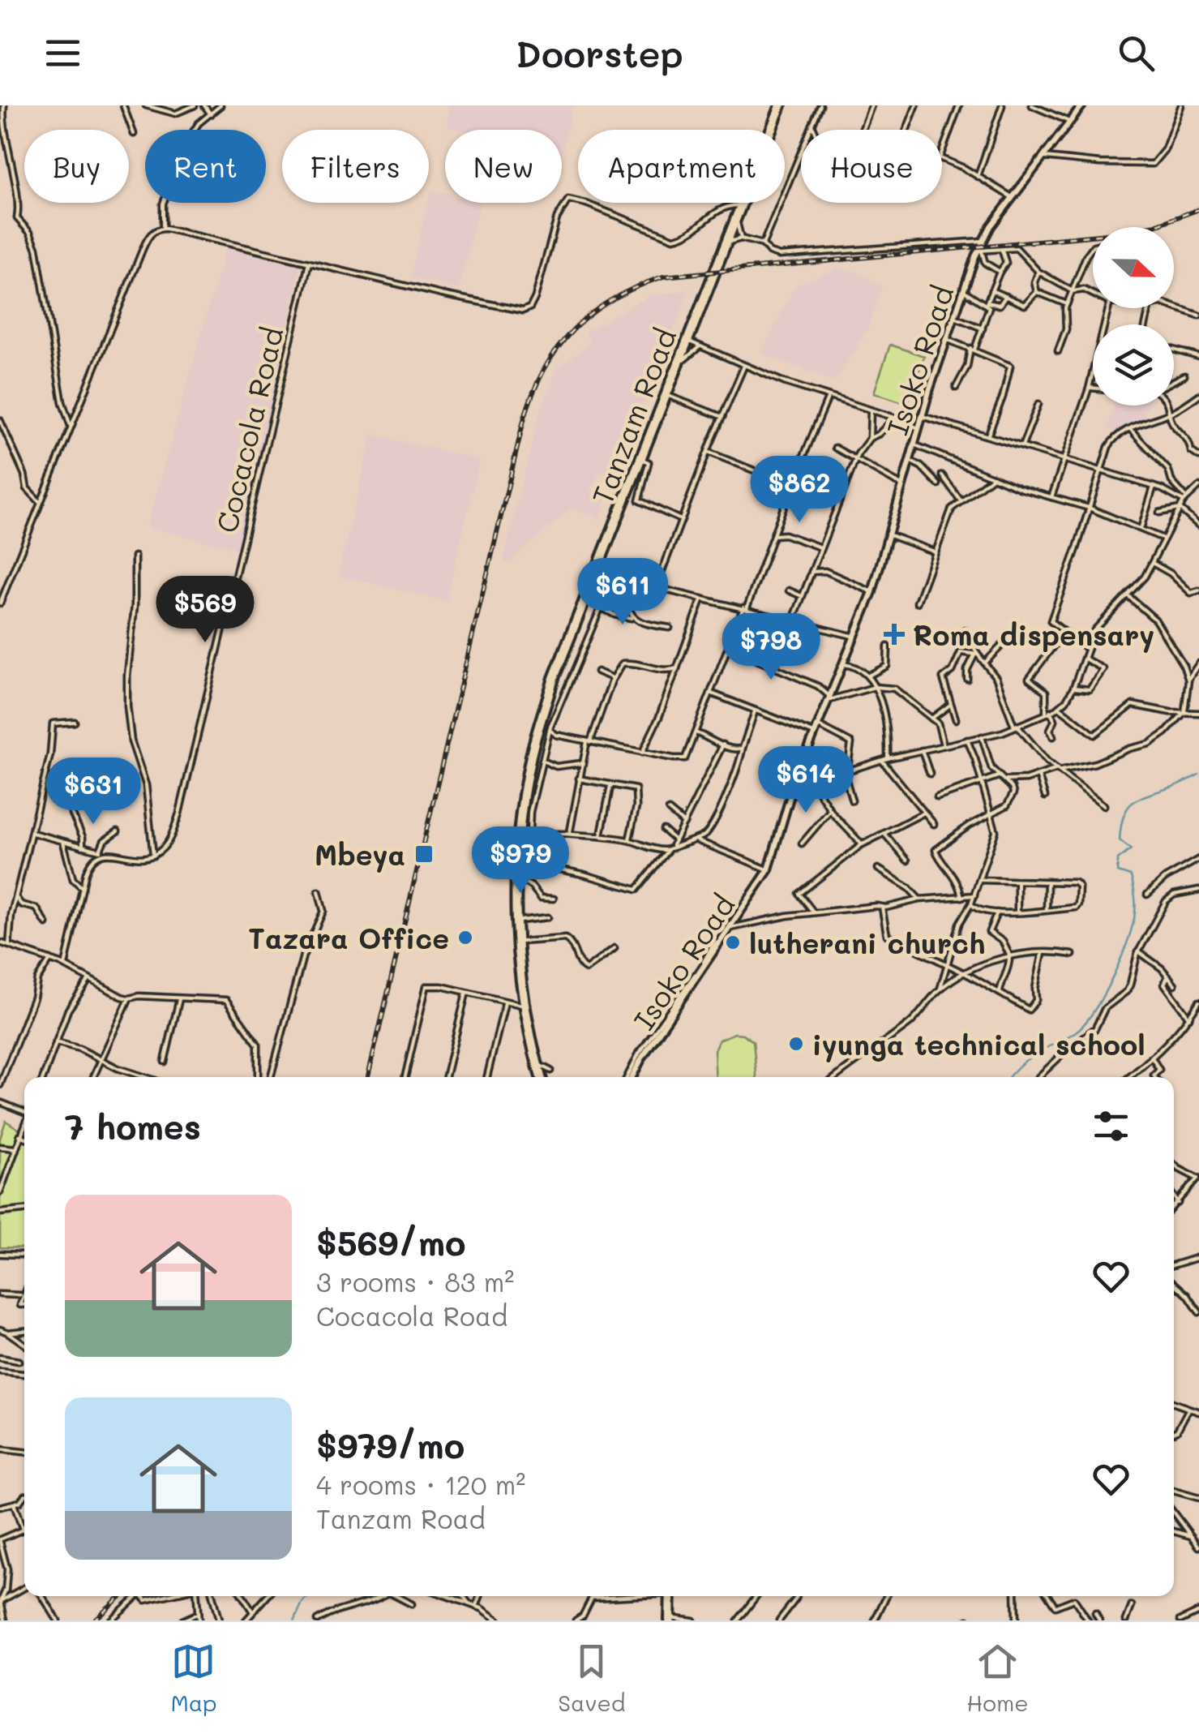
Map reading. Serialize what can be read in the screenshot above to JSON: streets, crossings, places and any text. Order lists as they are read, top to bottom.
{
  "streets": {
    "highway": ["Tanzam Road"],
    "street": ["Isoko Road", "Cocacola Road"]
  },
  "places": {
    "health": ["Roma dispensary"],
    "transit": ["Mbeya"],
    "other": ["Tazara Office", "lutherani church", "iyunga technical school"]
  },
  "north": "right",
  "page": {
    "header": "Doorstep",
    "chip": [
      "Buy",
      "Rent",
      "Filters",
      "New",
      "Apartment",
      "House"
    ],
    "price": [
      "$862",
      "$611",
      "$569",
      "$798",
      "$614",
      "$631",
      "$979"
    ],
    "heading": "7 homes",
    "list": [
      {
        "name": "$569/mo",
        "note": "3 rooms · 83 m² · Cocacola Road"
      },
      {
        "name": "$979/mo",
        "note": "4 rooms · 120 m² · Tanzam Road"
      }
    ],
    "tabs": ["Map", "Saved", "Home"]
  }
}
